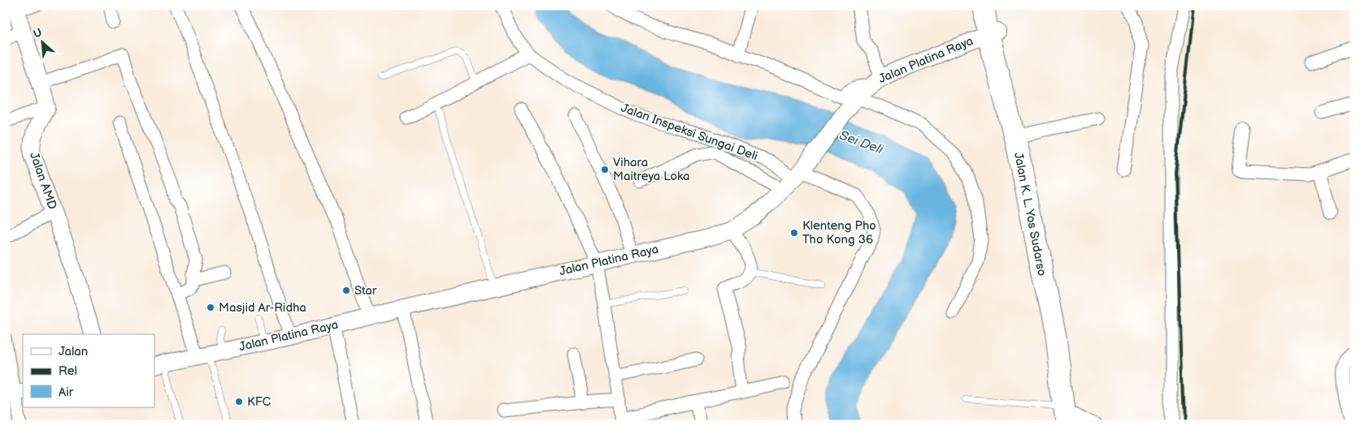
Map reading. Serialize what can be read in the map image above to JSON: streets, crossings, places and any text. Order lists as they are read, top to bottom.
{
  "streets": {
    "highway": ["Jalan K. L. Yos Sudarso"],
    "main road": ["Jalan Platina Raya", "Jalan AMD"],
    "street": ["Jalan Inspeksi Sungai Deli"]
  },
  "crossings": [
    ["Jalan Platina Raya", "Jalan Inspeksi Sungai Deli"],
    ["Jalan Platina Raya", "Jalan K. L. Yos Sudarso"]
  ],
  "water": ["Sei Deli"],
  "places": [
    "Vihara Maitreya Loka",
    "Klenteng Pho Tho Kong 36",
    "Star",
    "Masjid Ar-Ridha",
    "KFC"
  ],
  "legend": ["Jalan", "Rel", "Air"],
  "north": "top left"
}
